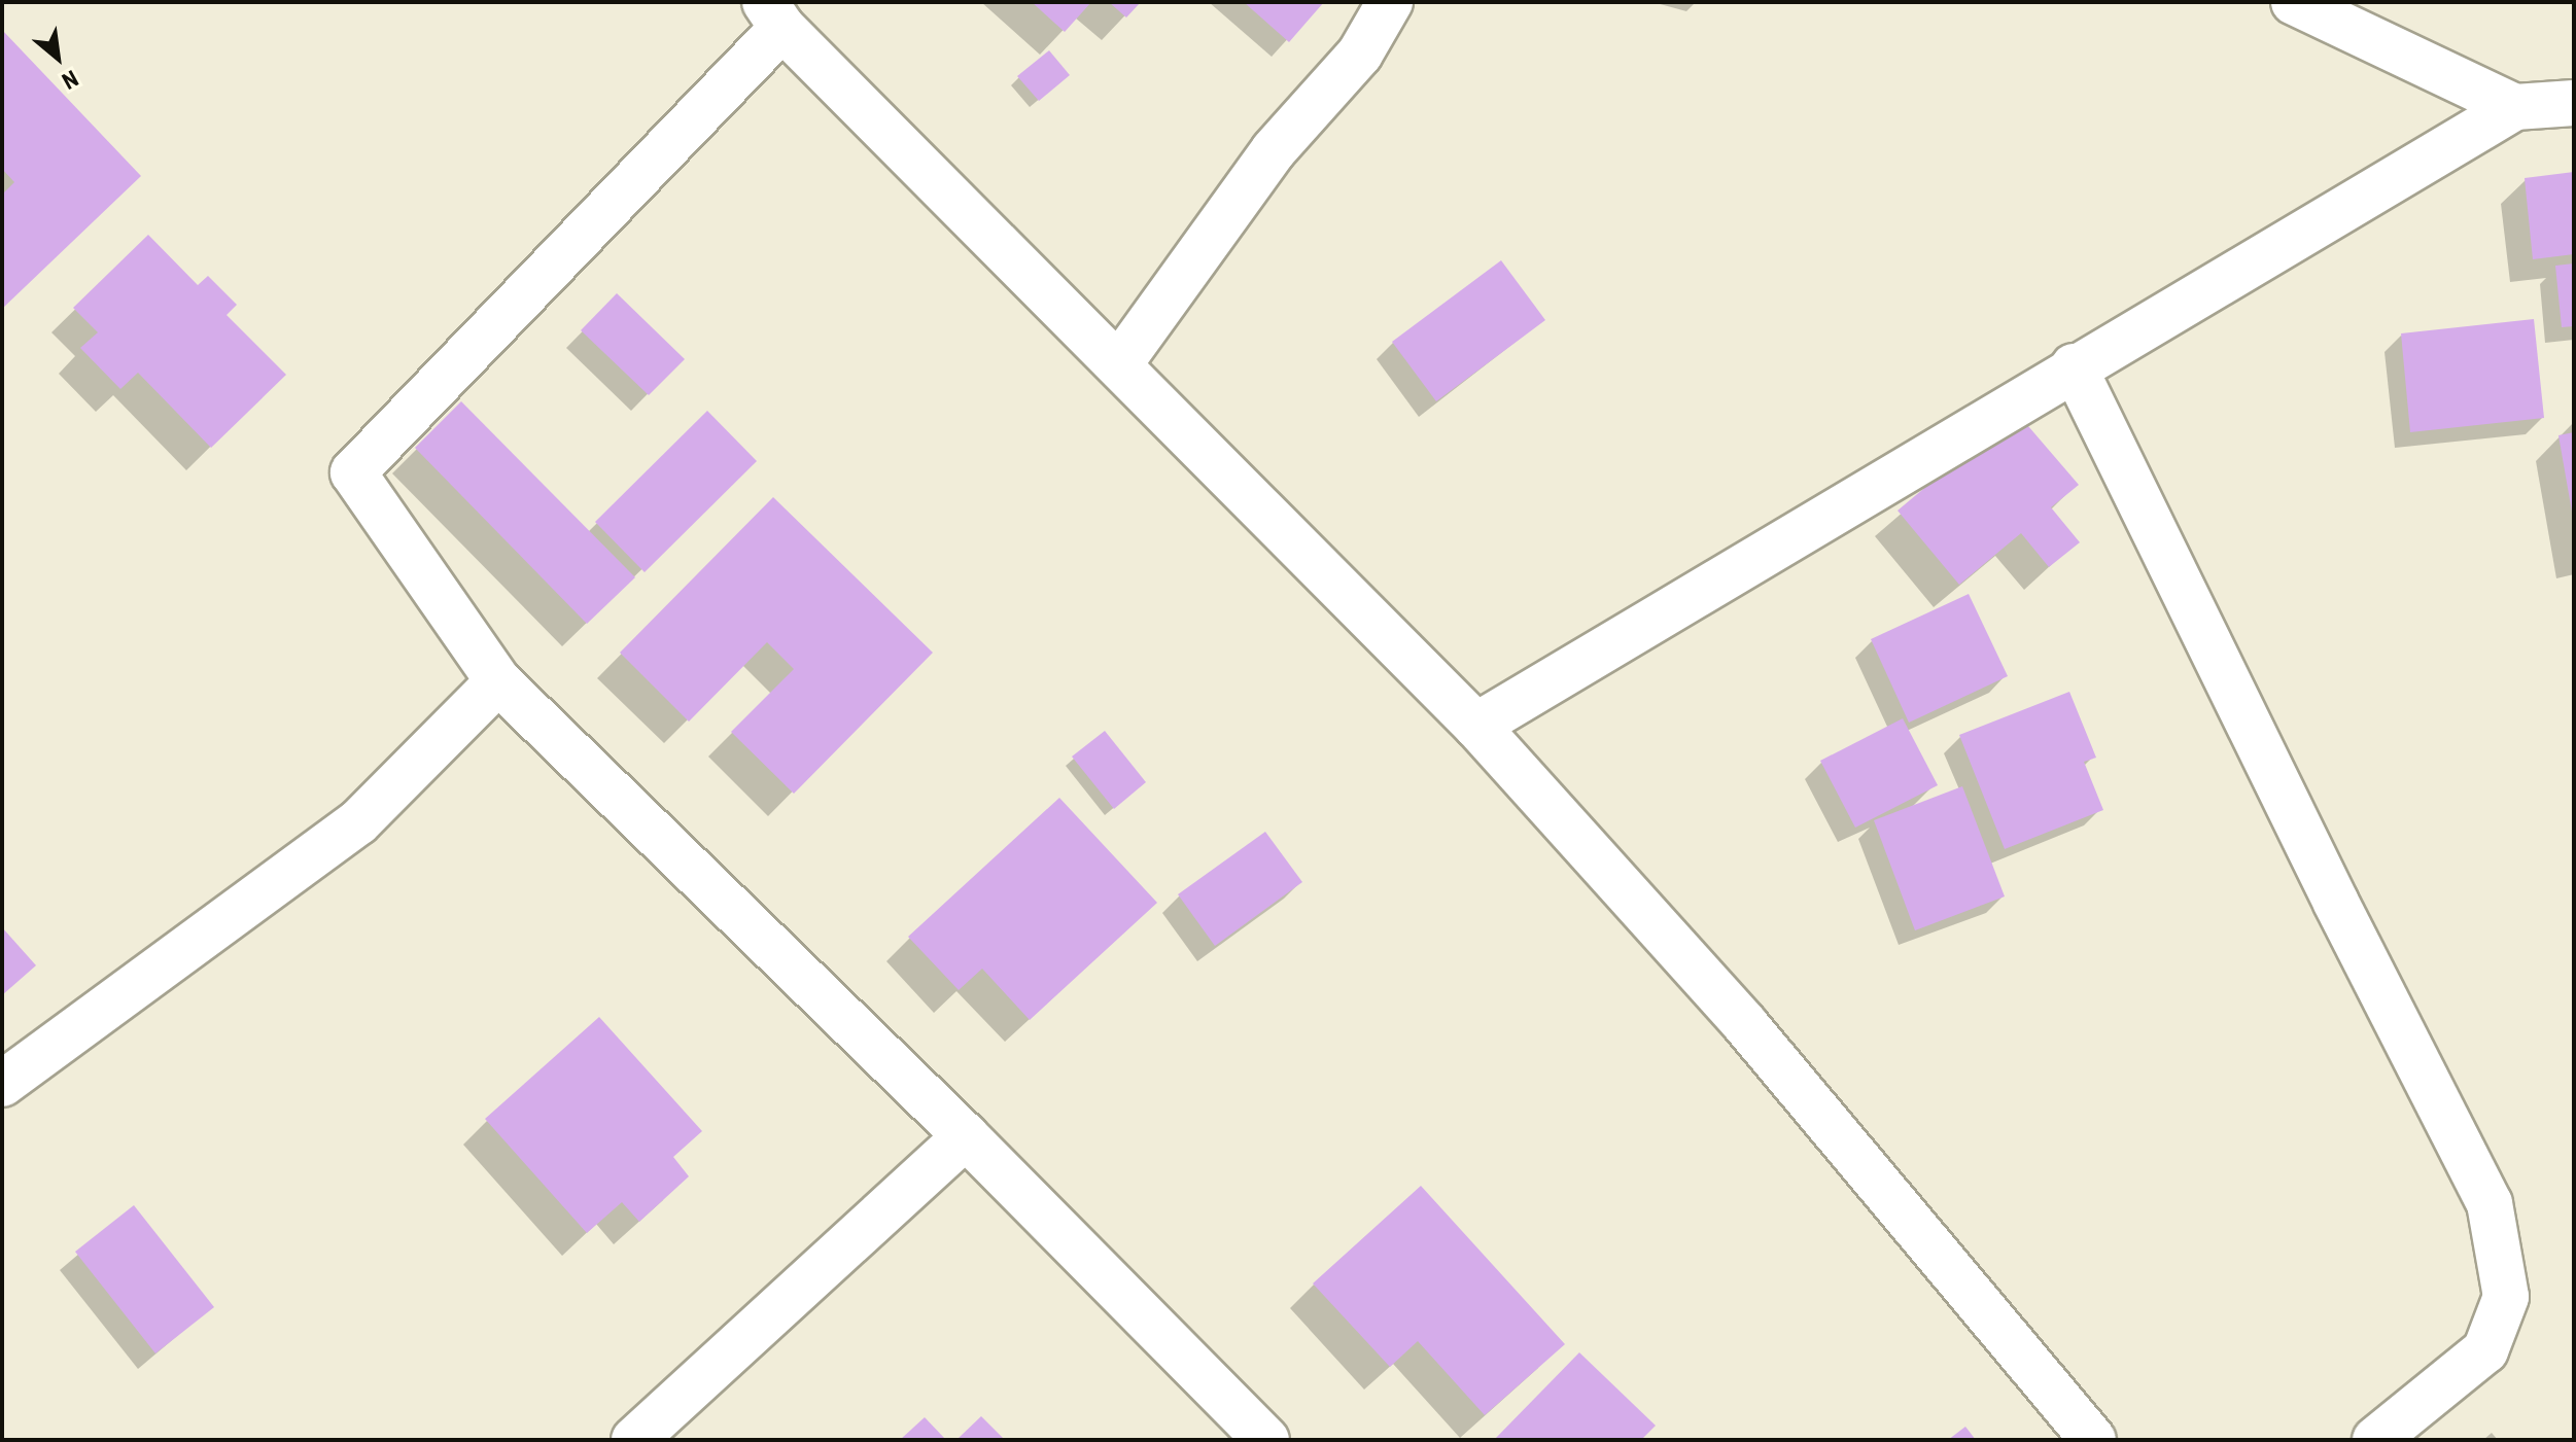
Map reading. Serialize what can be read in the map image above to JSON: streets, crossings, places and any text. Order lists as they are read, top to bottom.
{
  "north": "bottom right"
}
